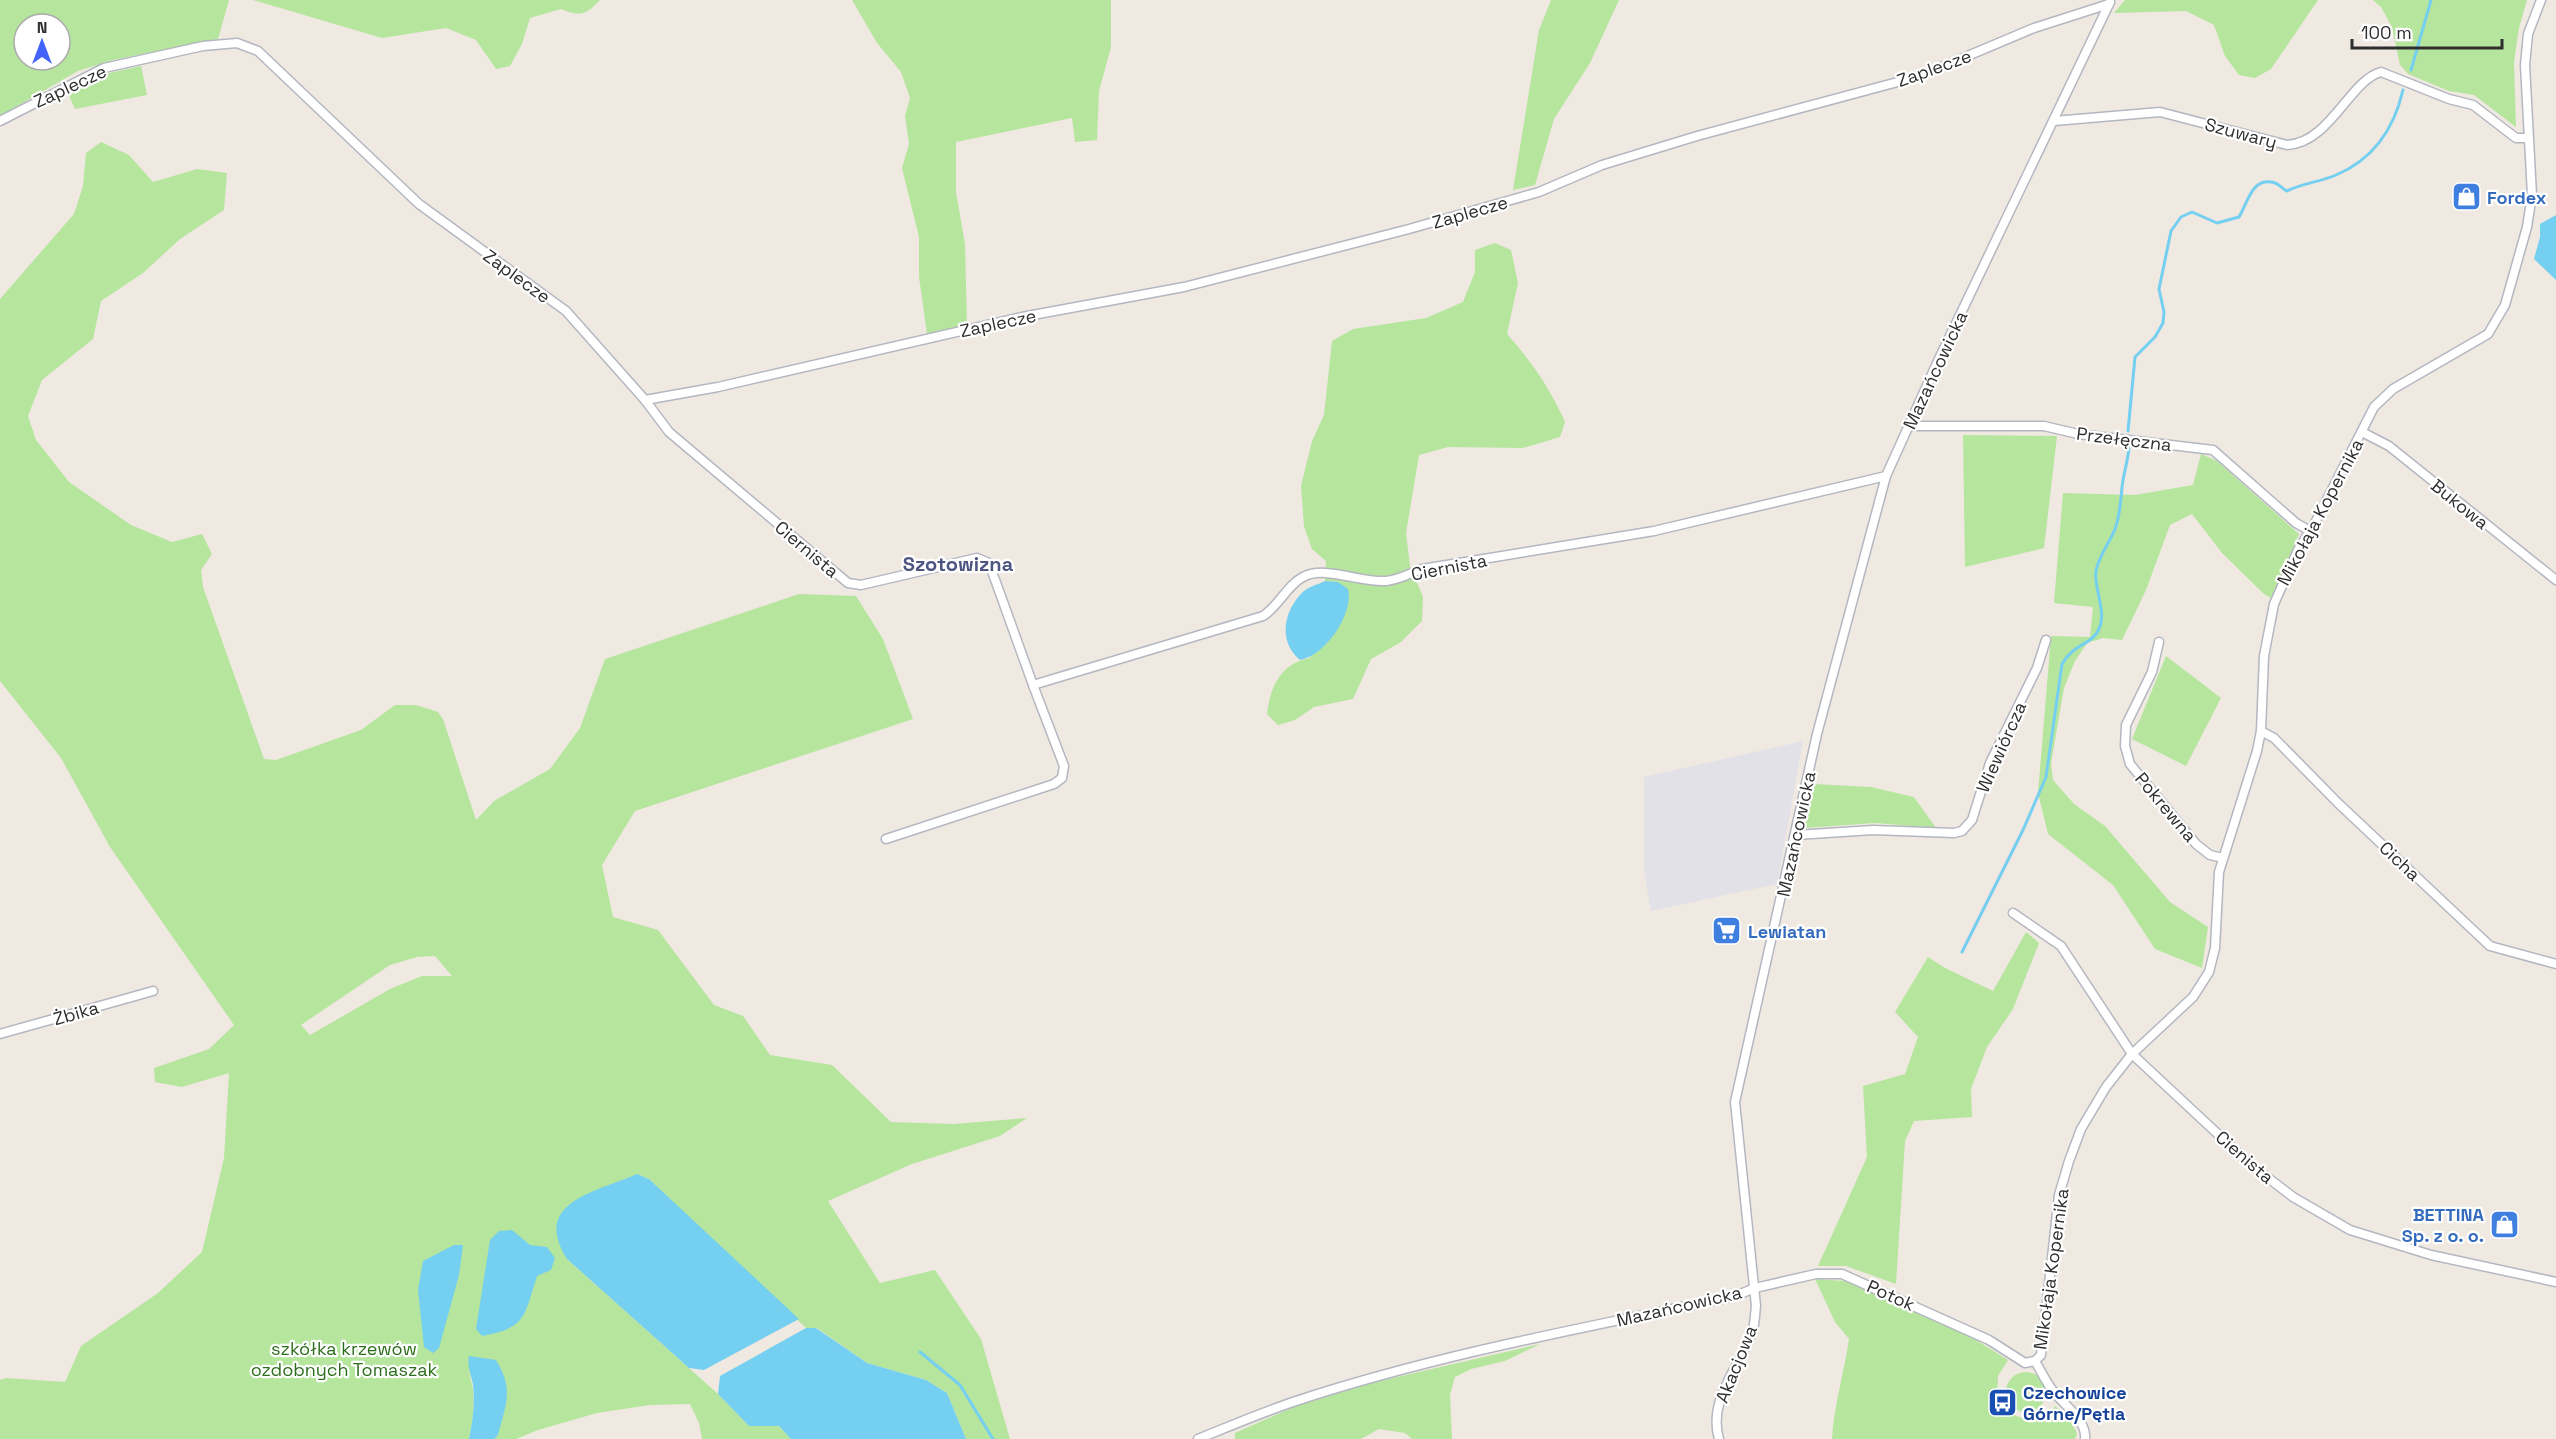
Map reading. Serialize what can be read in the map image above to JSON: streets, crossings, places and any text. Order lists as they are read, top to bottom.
{
  "streets": {
    "street": [
      "Zaplecze",
      "Szuwary",
      "Mazańcowicka",
      "Przełęczna",
      "Bukowa",
      "Mikołaja Kopernika",
      "Ciernista",
      "Wiewiórcza",
      "Pokrewna",
      "Cicha",
      "Żbika",
      "Cienista",
      "Potok",
      "Akacjowa"
    ]
  },
  "crossings": [
    ["Zaplecze", "Mazańcowicka"],
    ["Zaplecze", "Ciernista"],
    ["Szuwary", "Mazańcowicka"],
    ["Szuwary", "Mikołaja Kopernika"],
    ["Mazańcowicka", "Przełęczna"],
    ["Mazańcowicka", "Ciernista"],
    ["Mazańcowicka", "Wiewiórcza"],
    ["Mazańcowicka", "Potok"],
    ["Mazańcowicka", "Akacjowa"],
    ["Przełęczna", "Mikołaja Kopernika"],
    ["Bukowa", "Mikołaja Kopernika"],
    ["Mikołaja Kopernika", "Pokrewna"],
    ["Mikołaja Kopernika", "Cicha"],
    ["Mikołaja Kopernika", "Cienista"],
    ["Mikołaja Kopernika", "Potok"],
    ["Potok", "Akacjowa"]
  ],
  "districts": ["Szotowizna"],
  "parks": ["szkółka krzewów ozdobnych Tomaszak"],
  "places": {
    "shop": ["Fordex", "BETTINA Sp. z o. o."],
    "supermarket": ["Lewiatan"],
    "bus stop": ["Czechowice Górne/Pętla"]
  },
  "scale_bar": "100 m",
  "north": "top"
}
